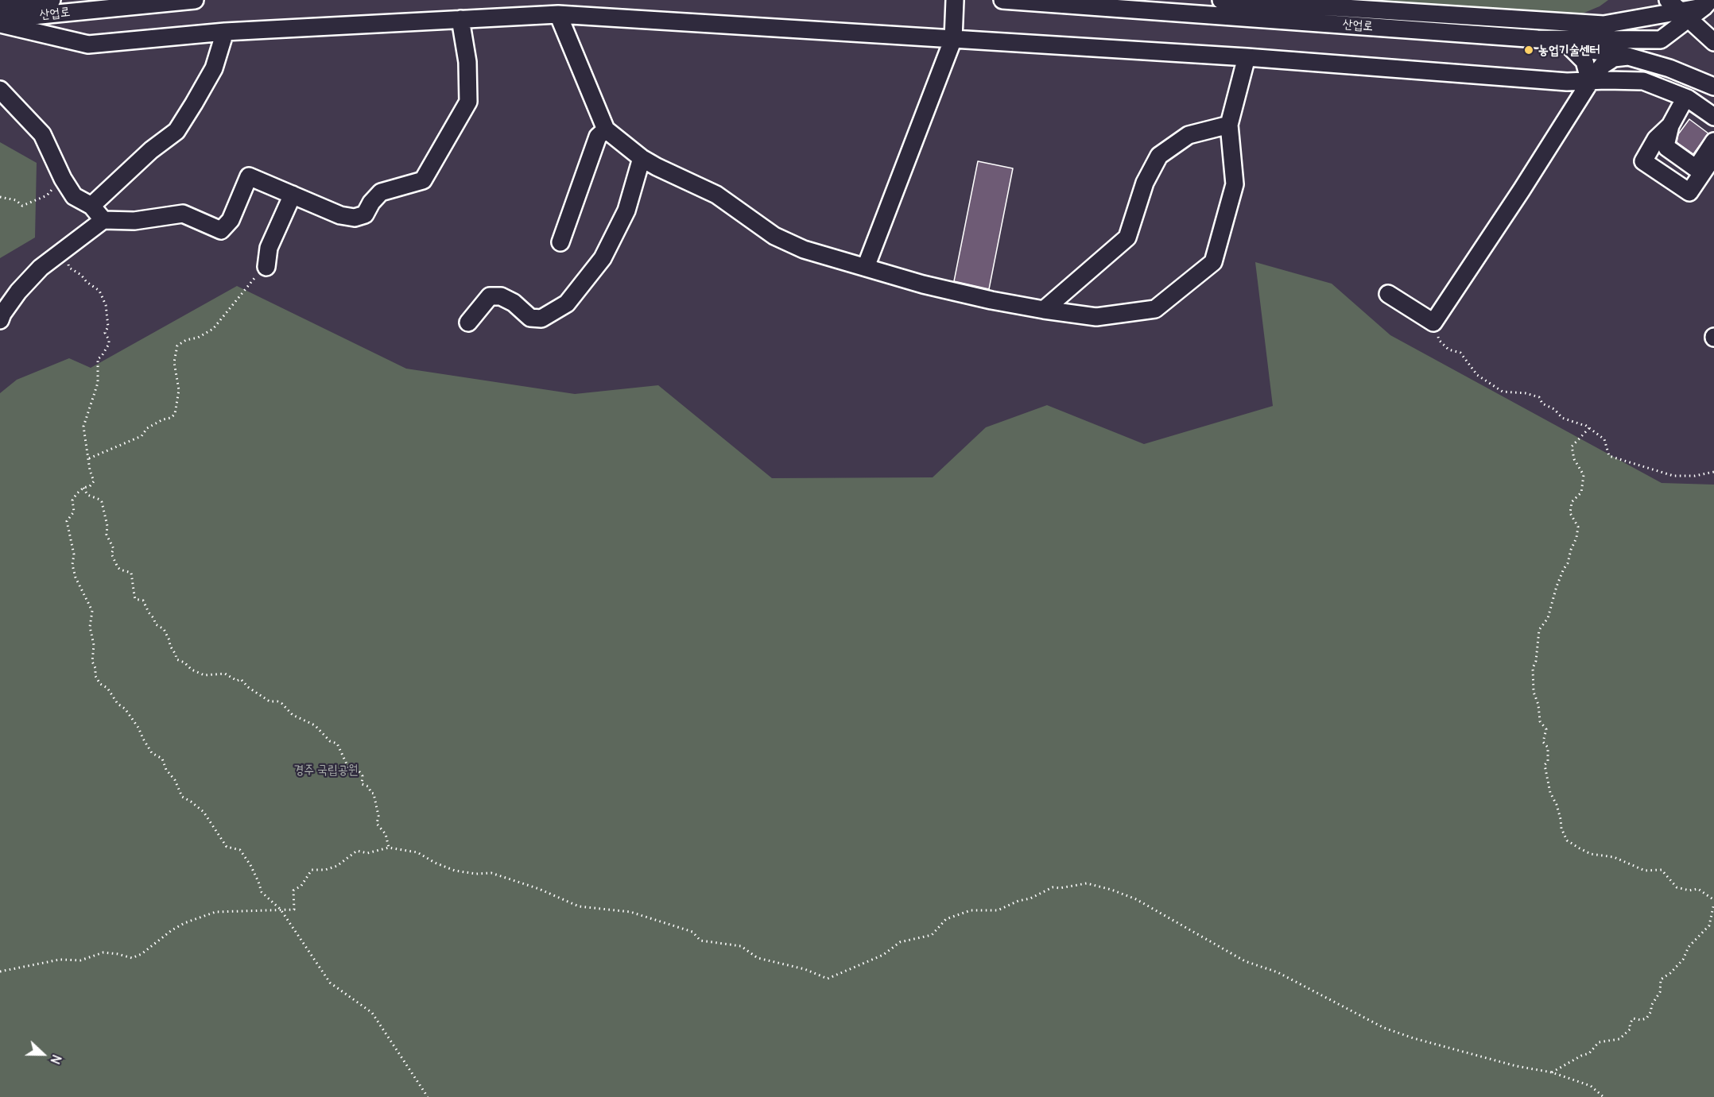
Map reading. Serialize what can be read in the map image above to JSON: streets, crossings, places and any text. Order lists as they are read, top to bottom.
{
  "streets": {
    "street": ["산업로"]
  },
  "parks": ["경주 국립공원"],
  "places": ["농업기술센터"],
  "north": "right"
}
